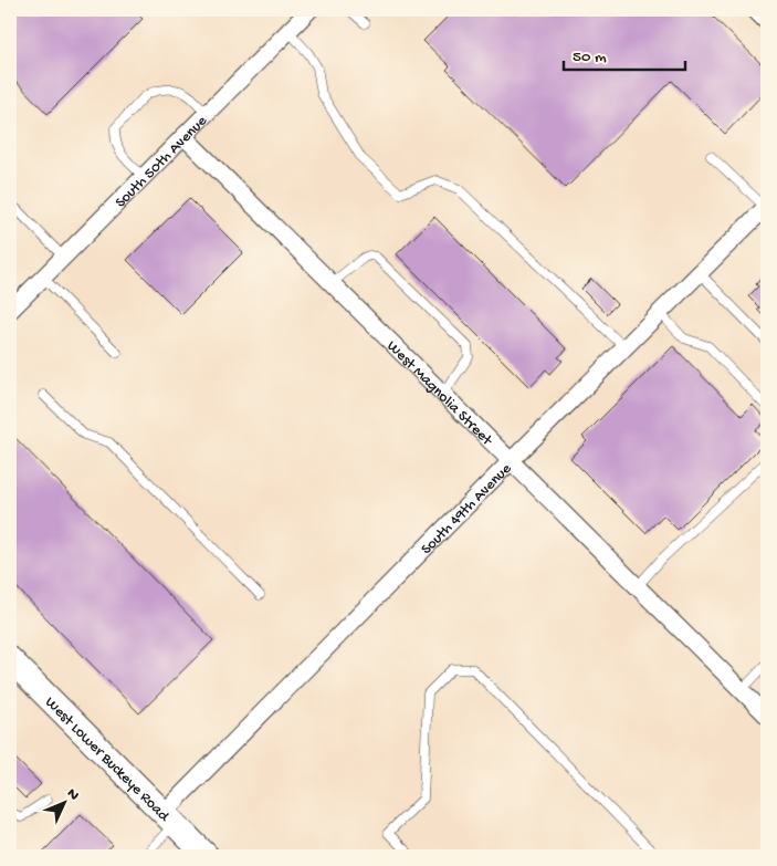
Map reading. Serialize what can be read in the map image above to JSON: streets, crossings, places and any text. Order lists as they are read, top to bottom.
{
  "streets": {
    "main road": ["West Lower Buckeye Road"],
    "street": ["South 50th Avenue", "West Magnolia Street", "South 49th Avenue"]
  },
  "crossings": [
    ["South 50th Avenue", "West Magnolia Street"],
    ["West Magnolia Street", "South 49th Avenue"],
    ["South 49th Avenue", "West Lower Buckeye Road"]
  ],
  "scale_bar": "50 m",
  "north": "top right"
}
